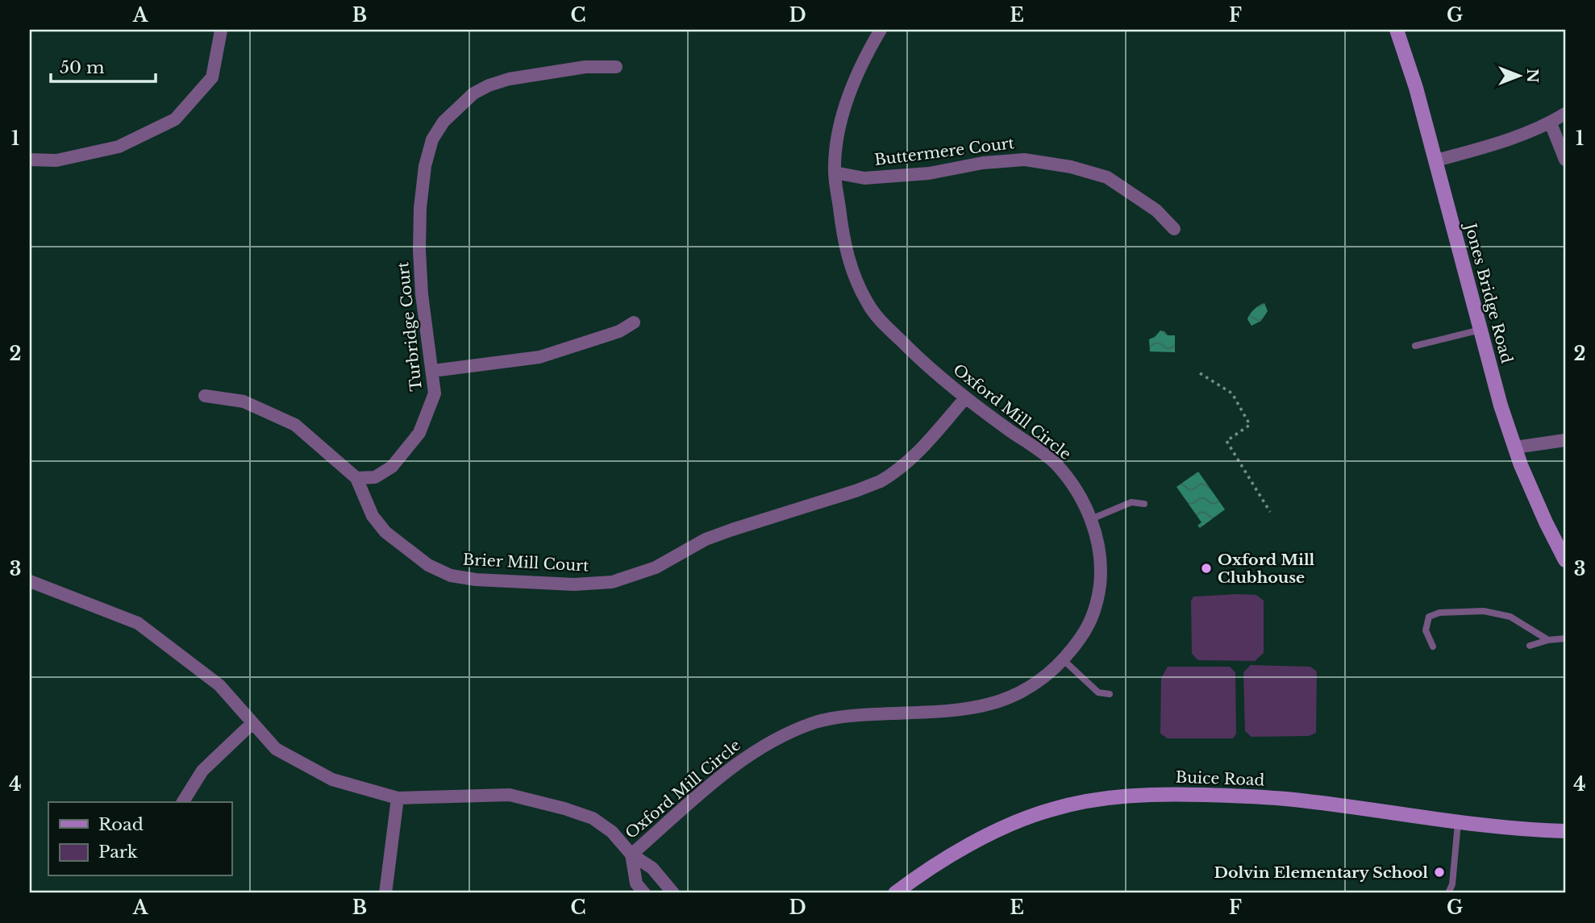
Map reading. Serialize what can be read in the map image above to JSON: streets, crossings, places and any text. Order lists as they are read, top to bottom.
{
  "streets": {
    "street": [
      "Buttermere Court",
      "Jones Bridge Road",
      "Turbridge Court",
      "Oxford Mill Circle",
      "Brier Mill Court",
      "Buice Road"
    ]
  },
  "crossings": [
    ["Buttermere Court", "Oxford Mill Circle"],
    ["Turbridge Court", "Brier Mill Court"],
    ["Oxford Mill Circle", "Brier Mill Court"]
  ],
  "places": ["Oxford Mill Clubhouse", "Dolvin Elementary School"],
  "legend": ["Road", "Park"],
  "scale_bar": "50 m",
  "north": "right",
  "grid": {
    "columns": [
      "A",
      "B",
      "C",
      "D",
      "E",
      "F",
      "G"
    ],
    "rows": [
      "1",
      "2",
      "3",
      "4"
    ]
  }
}
